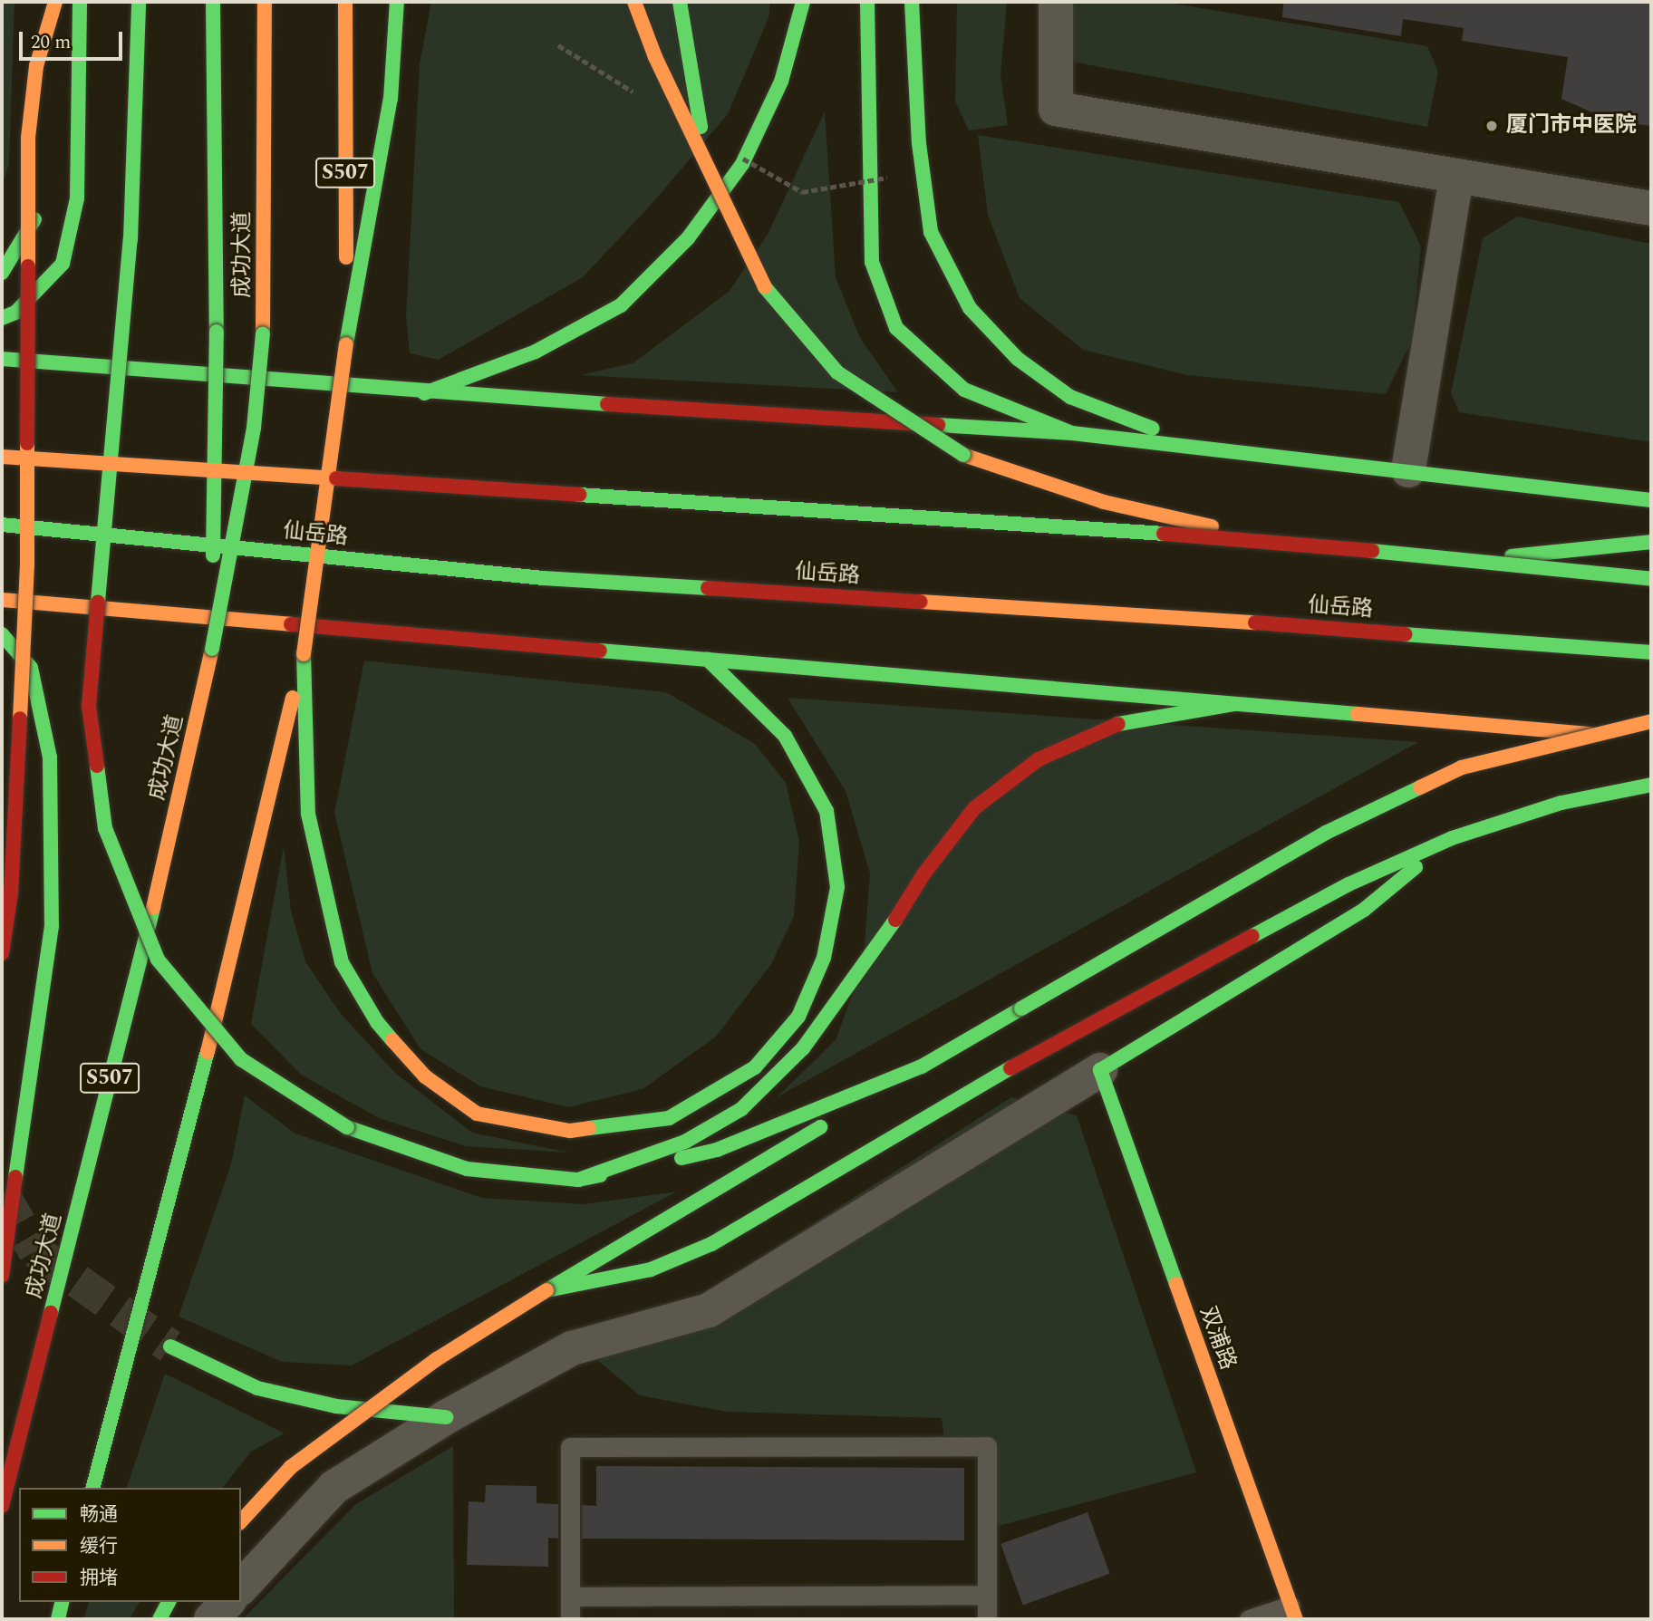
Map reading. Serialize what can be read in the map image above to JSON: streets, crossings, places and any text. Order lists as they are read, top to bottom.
{
  "streets": {
    "main road": [
      "S507",
      "成功大道",
      "仙岳路",
      "双浦路"
    ]
  },
  "places": ["厦门市中医院"],
  "legend": ["畅通", "缓行", "拥堵"],
  "scale_bar": "20 m"
}
